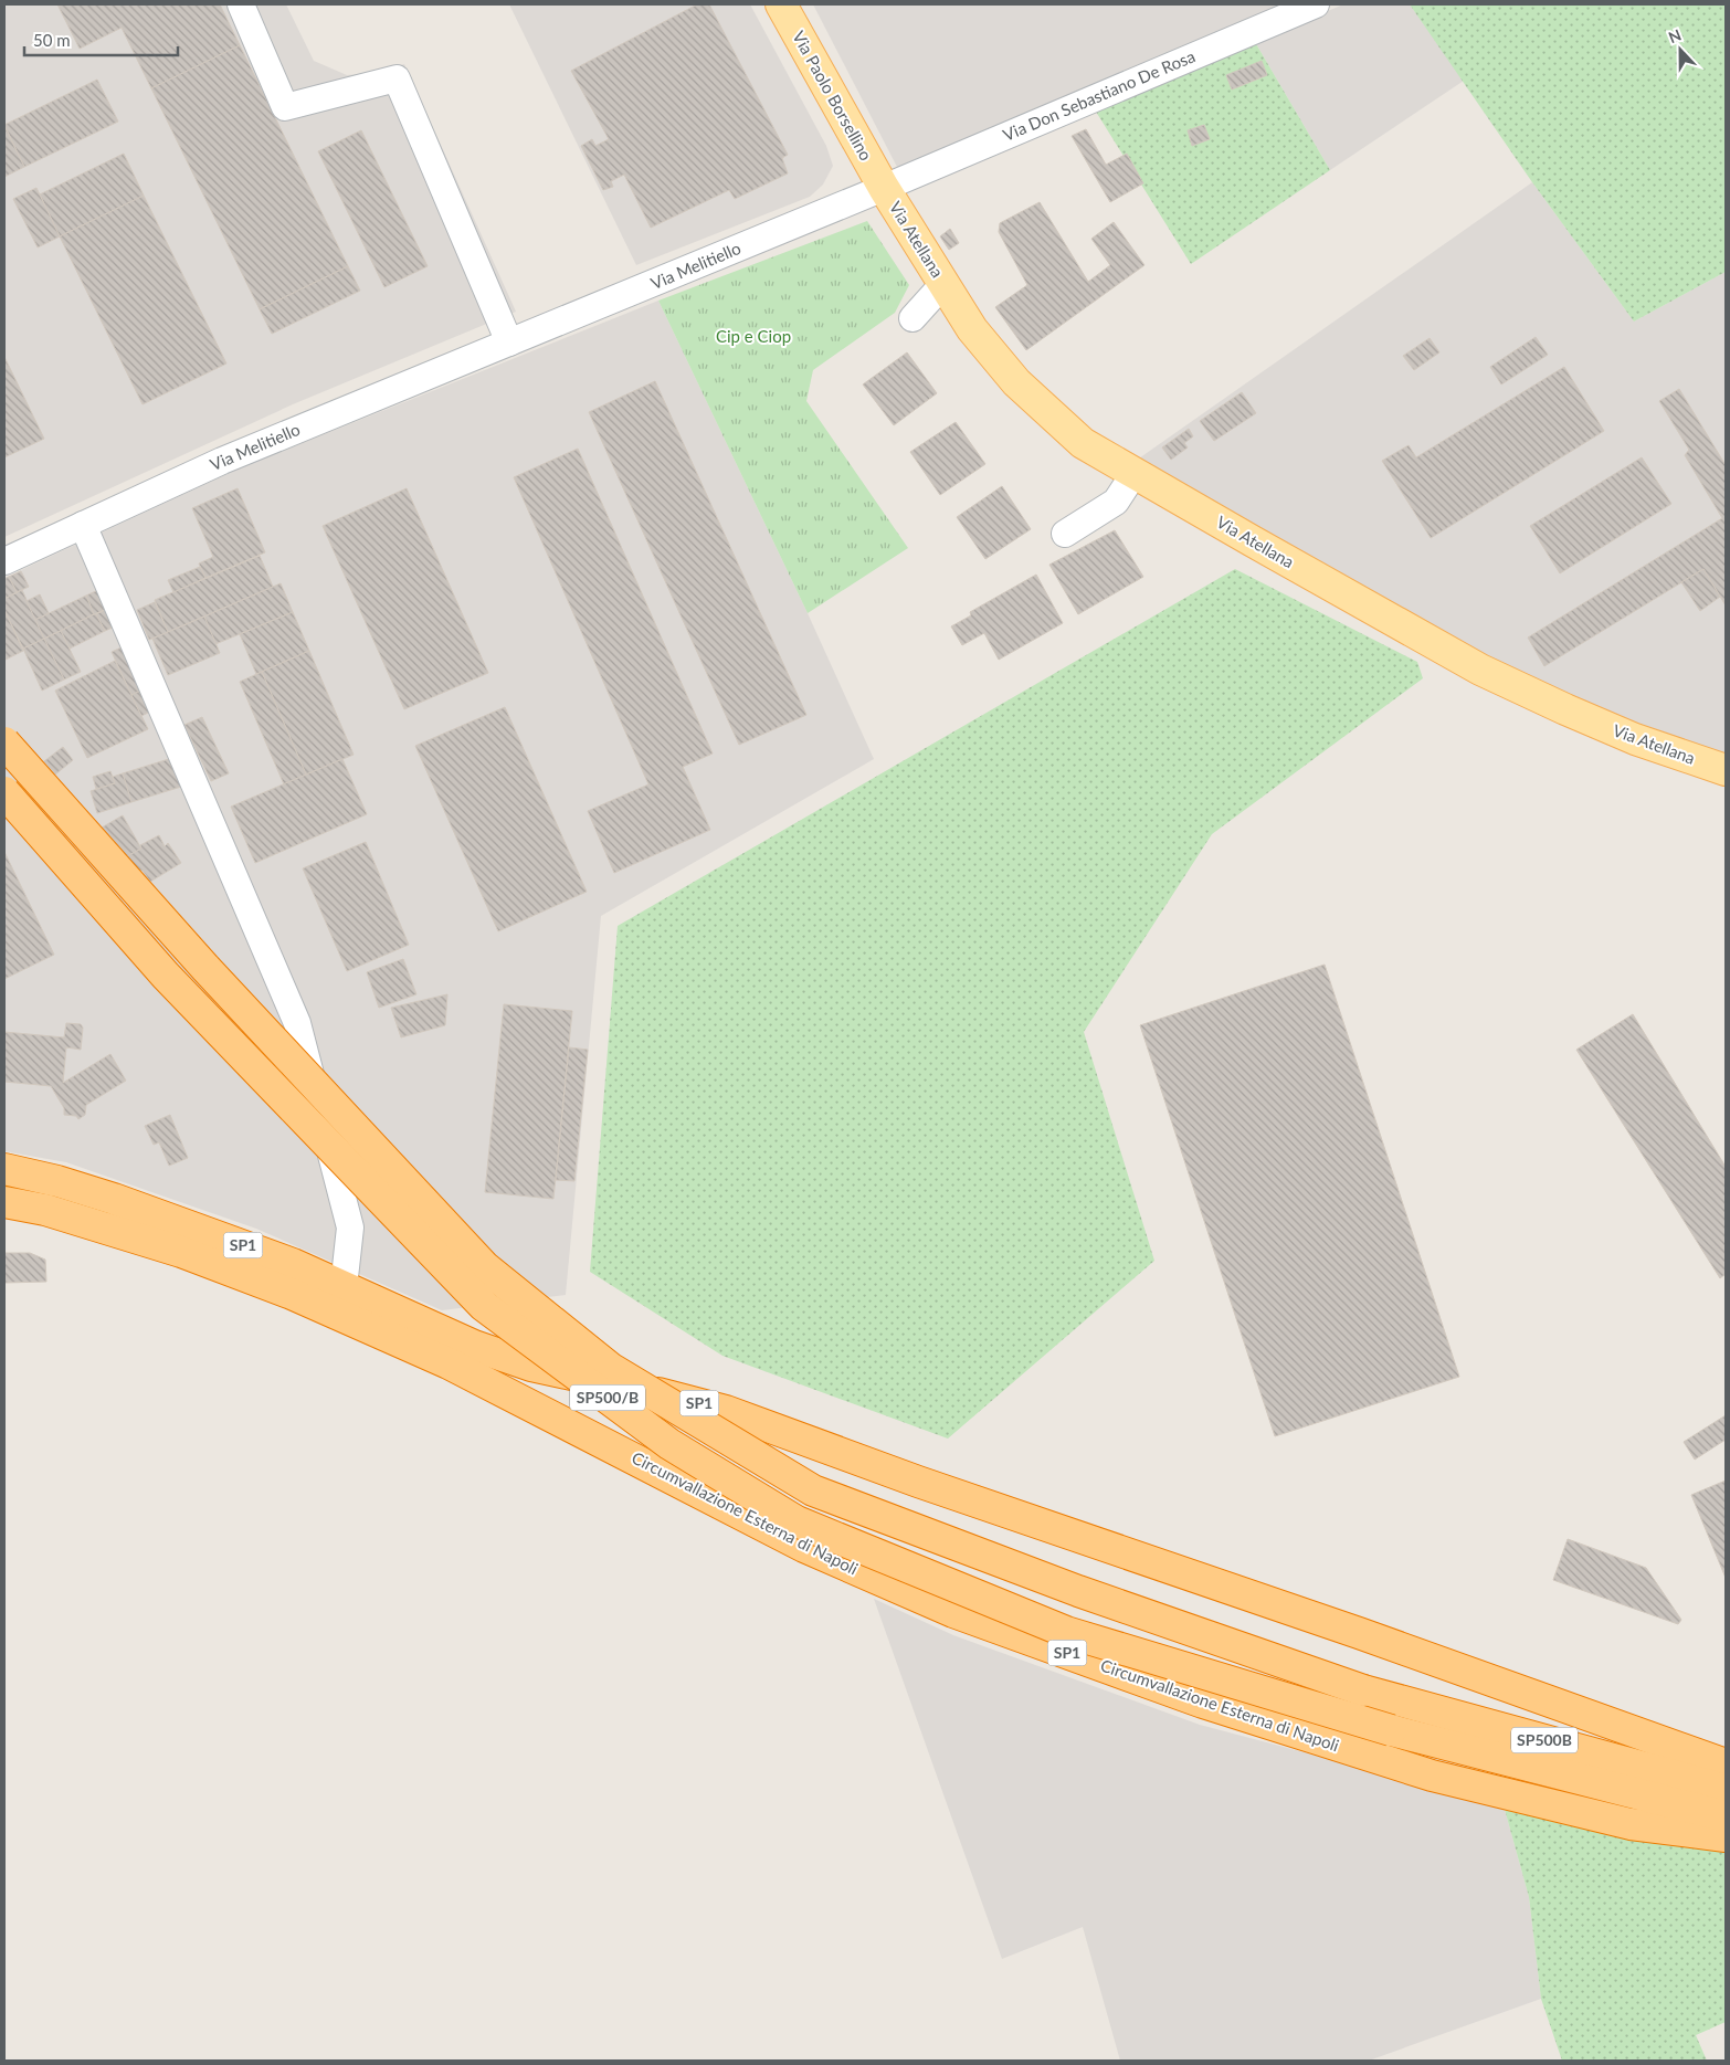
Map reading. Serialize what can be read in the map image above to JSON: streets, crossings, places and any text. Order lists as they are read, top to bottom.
{
  "streets": {
    "highway": [
      "SP1",
      "SP500/B",
      "Circumvallazione Esterna di Napoli",
      "SP500B"
    ],
    "main road": ["Via Paolo Borsellino", "Via Atellana"],
    "street": ["Via Don Sebastiano De Rosa", "Via Melitiello"]
  },
  "crossings": [
    ["Via Paolo Borsellino", "Via Don Sebastiano De Rosa"],
    ["Via Paolo Borsellino", "Via Atellana"],
    ["Via Paolo Borsellino", "Via Melitiello"],
    ["Via Don Sebastiano De Rosa", "Via Atellana"],
    ["Via Don Sebastiano De Rosa", "Via Melitiello"],
    ["Via Atellana", "Via Melitiello"],
    ["SP500/B", "SP500B"]
  ],
  "parks": ["Cip e Ciop"],
  "scale_bar": "50 m",
  "north": "top"
}
